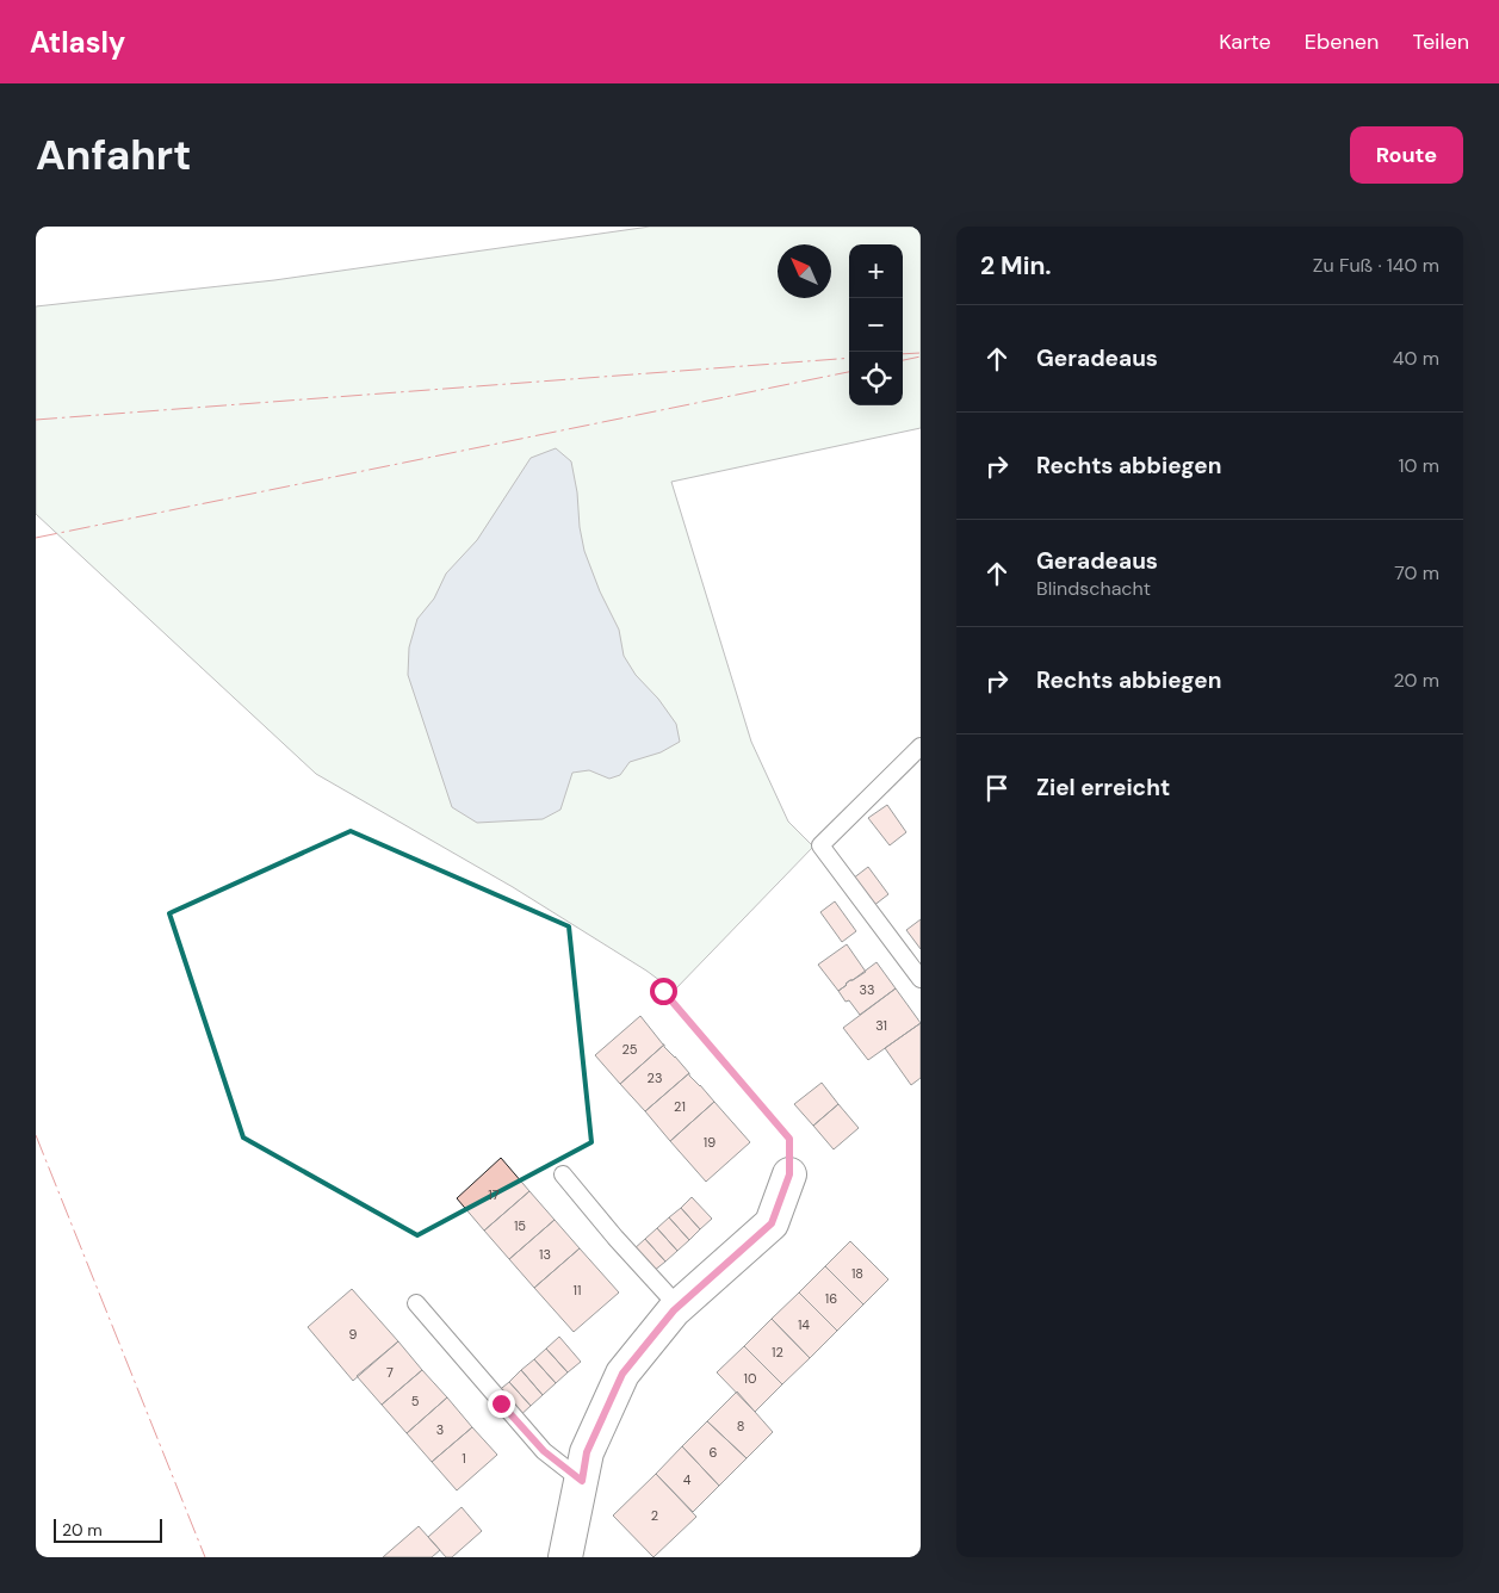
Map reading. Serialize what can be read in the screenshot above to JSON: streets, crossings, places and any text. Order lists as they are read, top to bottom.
{
  "house_numbers": [
    "33",
    "31",
    "25",
    "23",
    "21",
    "19",
    "17",
    "15",
    "13",
    "18",
    "11",
    "16",
    "14",
    "9",
    "12",
    "7",
    "10",
    "5",
    "8",
    "3",
    "6",
    "1",
    "4",
    "2"
  ],
  "scale_bar": "20 m",
  "north": "top left",
  "page": {
    "header": "Atlasly",
    "nav": ["Karte", "Ebenen", "Teilen"],
    "buttons": "Route",
    "title": "Anfahrt",
    "heading": ["2 Min.", "Zu Fuß · 140 m"],
    "map_buttons": ["+", "−"],
    "list": [
      ["Geradeaus", "40 m"],
      ["Rechts abbiegen", "10 m"],
      ["Geradeaus", "Blindschacht", "70 m"],
      ["Rechts abbiegen", "20 m"],
      "Ziel erreicht"
    ],
    "scale": "20 m"
  }
}
